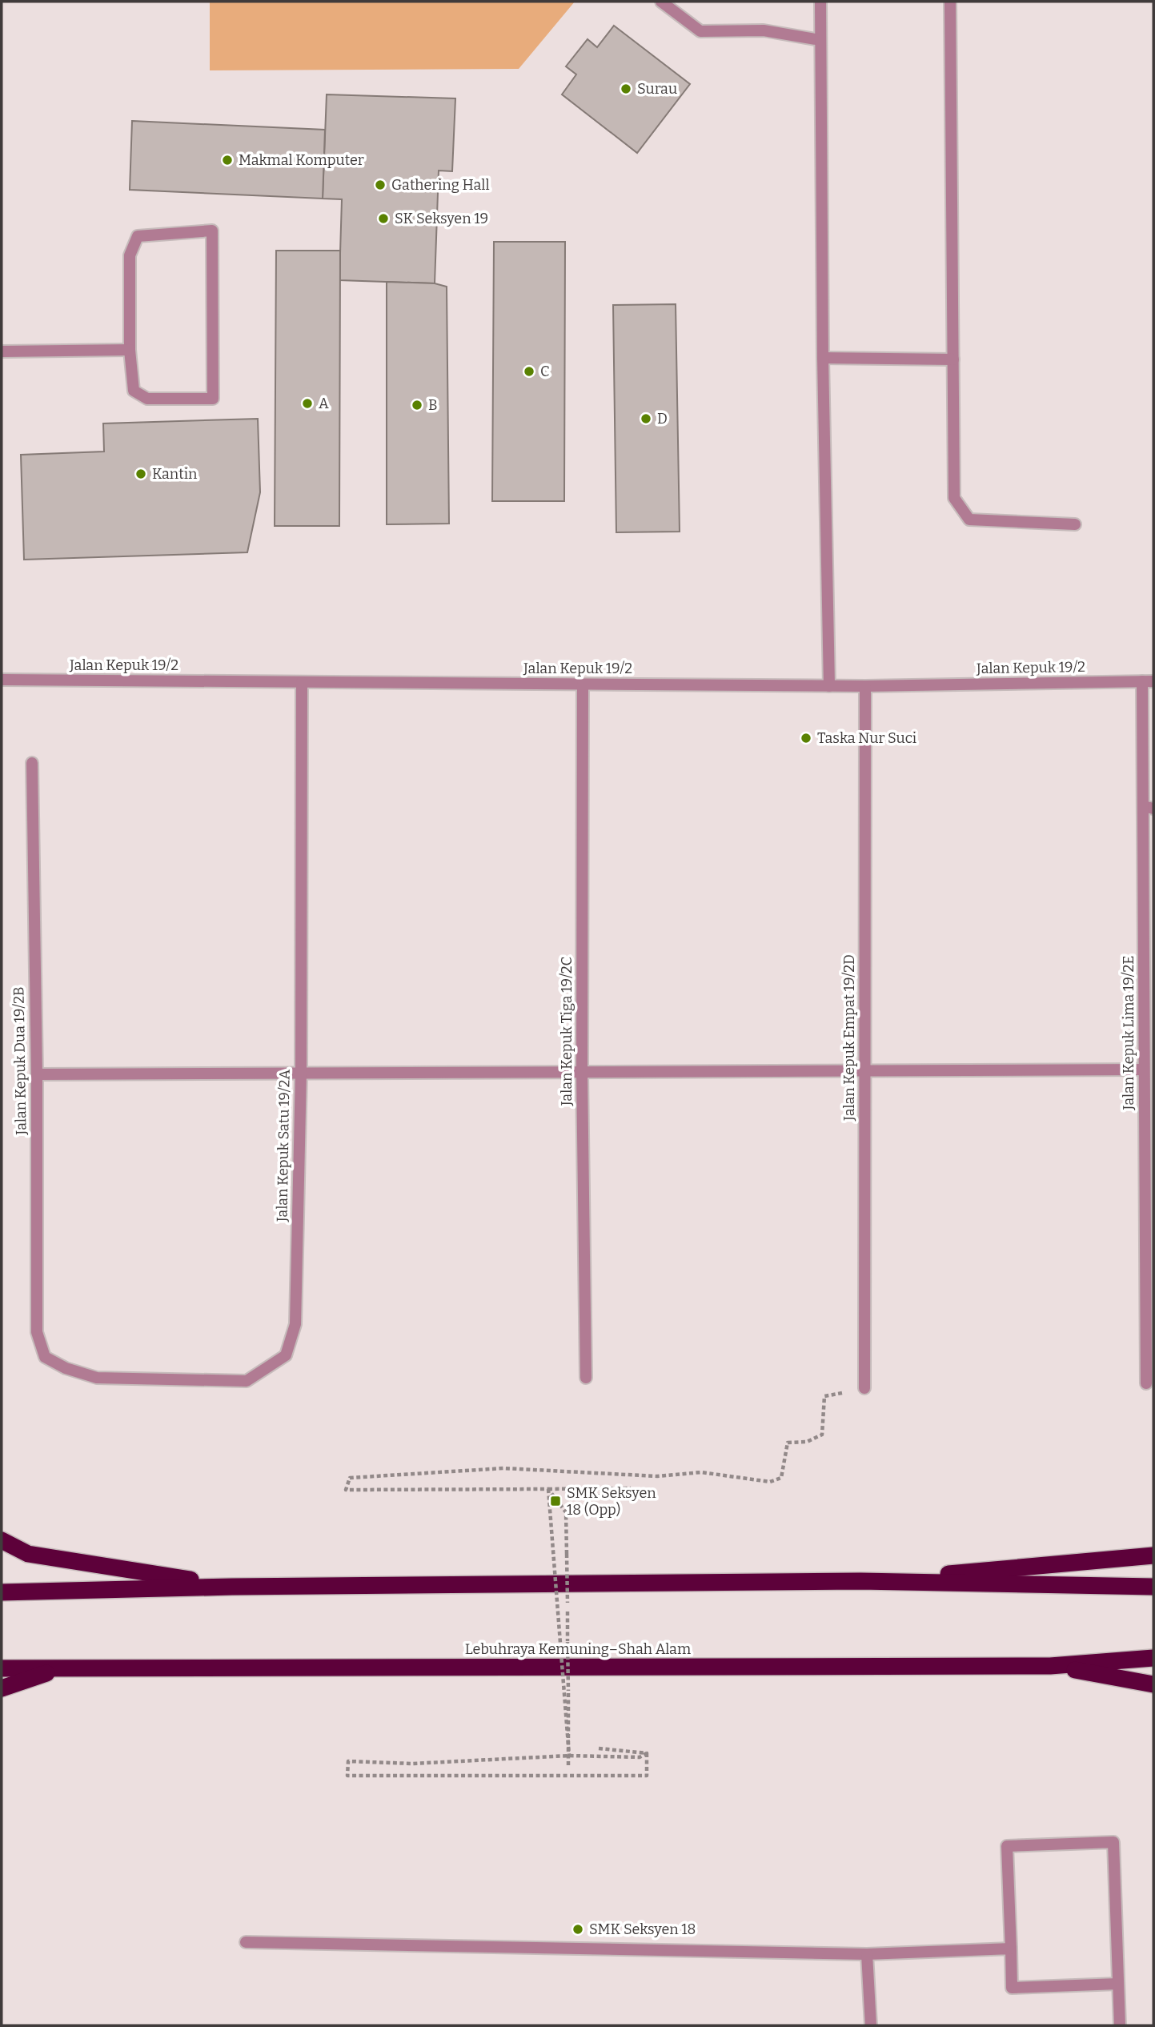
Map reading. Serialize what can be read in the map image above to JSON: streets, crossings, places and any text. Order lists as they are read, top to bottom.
{
  "streets": {
    "highway": ["Lebuhraya Kemuning–Shah Alam"],
    "street": [
      "Jalan Kepuk 19/2",
      "Jalan Kepuk Tiga 19/2C",
      "Jalan Kepuk Lima 19/2E",
      "Jalan Kepuk Empat 19/2D",
      "Jalan Kepuk Dua 19/2B",
      "Jalan Kepuk Satu 19/2A"
    ]
  },
  "crossings": [
    ["Jalan Kepuk 19/2", "Jalan Kepuk Tiga 19/2C"],
    ["Jalan Kepuk 19/2", "Jalan Kepuk Lima 19/2E"],
    ["Jalan Kepuk 19/2", "Jalan Kepuk Empat 19/2D"],
    ["Jalan Kepuk 19/2", "Jalan Kepuk Satu 19/2A"],
    ["Jalan Kepuk Dua 19/2B", "Jalan Kepuk Satu 19/2A"]
  ],
  "places": {
    "other": [
      "Surau",
      "Makmal Komputer",
      "Gathering Hall",
      "SK Seksyen 19",
      "C",
      "A",
      "B",
      "D",
      "Kantin",
      "Taska Nur Suci",
      "SMK Seksyen 18"
    ],
    "transit": ["SMK Seksyen 18 (Opp)"]
  }
}
